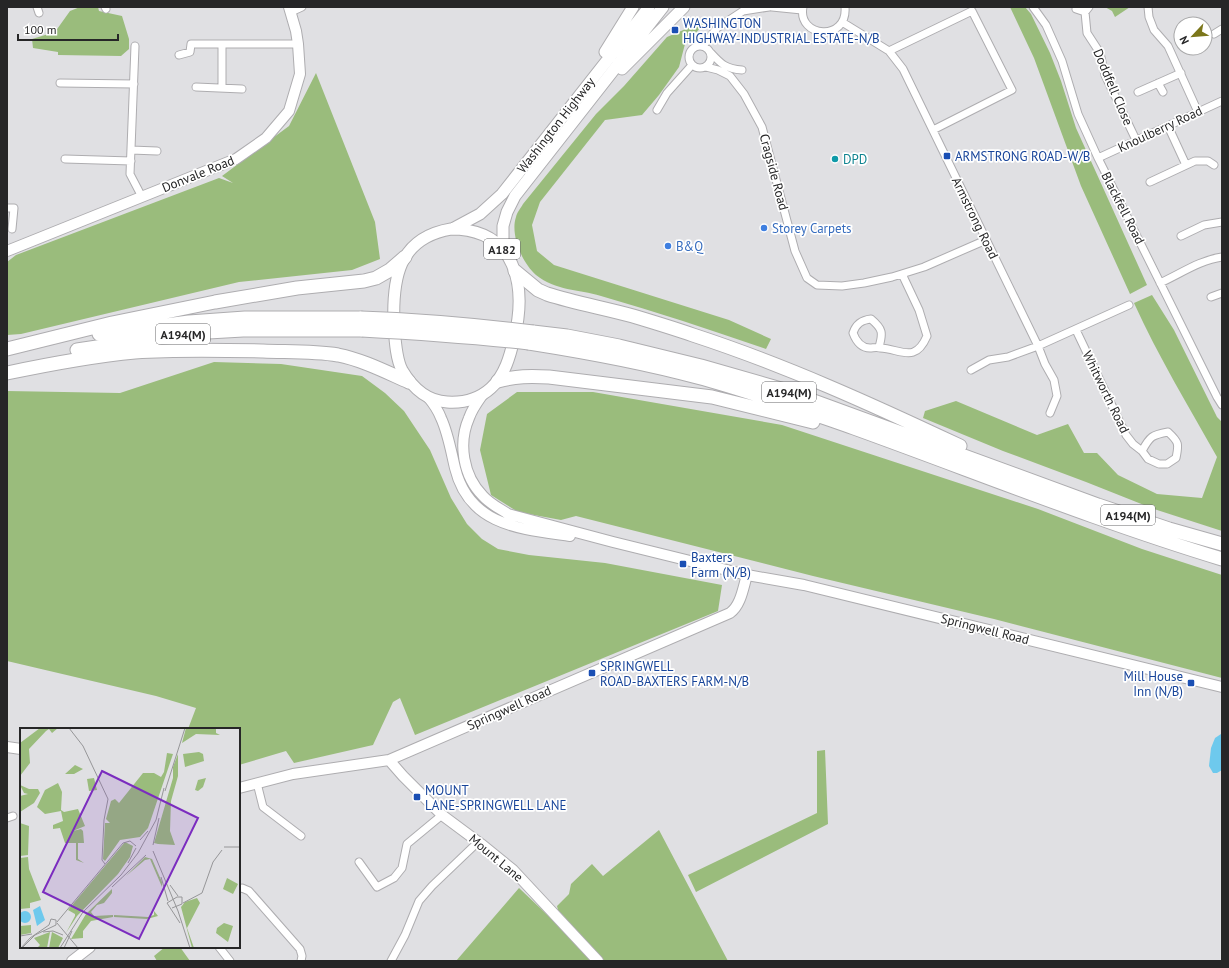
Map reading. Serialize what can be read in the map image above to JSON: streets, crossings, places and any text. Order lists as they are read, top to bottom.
{
  "streets": {
    "highway": ["A194(M)"],
    "main road": [
      "Washington Highway",
      "Donvale Road",
      "A182",
      "Springwell Road",
      "Mount Lane"
    ],
    "street": [
      "Doddfell Close",
      "Knoulberry Road",
      "Cragside Road",
      "Blackfell Road",
      "Armstrong Road",
      "Whitworth Road"
    ]
  },
  "crossings": [
    ["Doddfell Close", "Knoulberry Road"],
    ["Washington Highway", "A182"],
    ["Knoulberry Road", "Blackfell Road"],
    ["Cragside Road", "Armstrong Road"],
    ["A182", "A194(M)"],
    ["A182", "Springwell Road"],
    ["Springwell Road", "Mount Lane"]
  ],
  "places": {
    "transit": [
      "WASHINGTON HIGHWAY-INDUSTRIAL ESTATE-N/B",
      "ARMSTRONG ROAD-W/B",
      "Baxters Farm (N/B)",
      "SPRINGWELL ROAD-BAXTERS FARM-N/B",
      "Mill House Inn (N/B)",
      "MOUNT LANE-SPRINGWELL LANE"
    ],
    "other": ["DPD", "Storey Carpets", "B&Q"]
  },
  "scale_bar": "100 m",
  "north": "bottom left"
}
